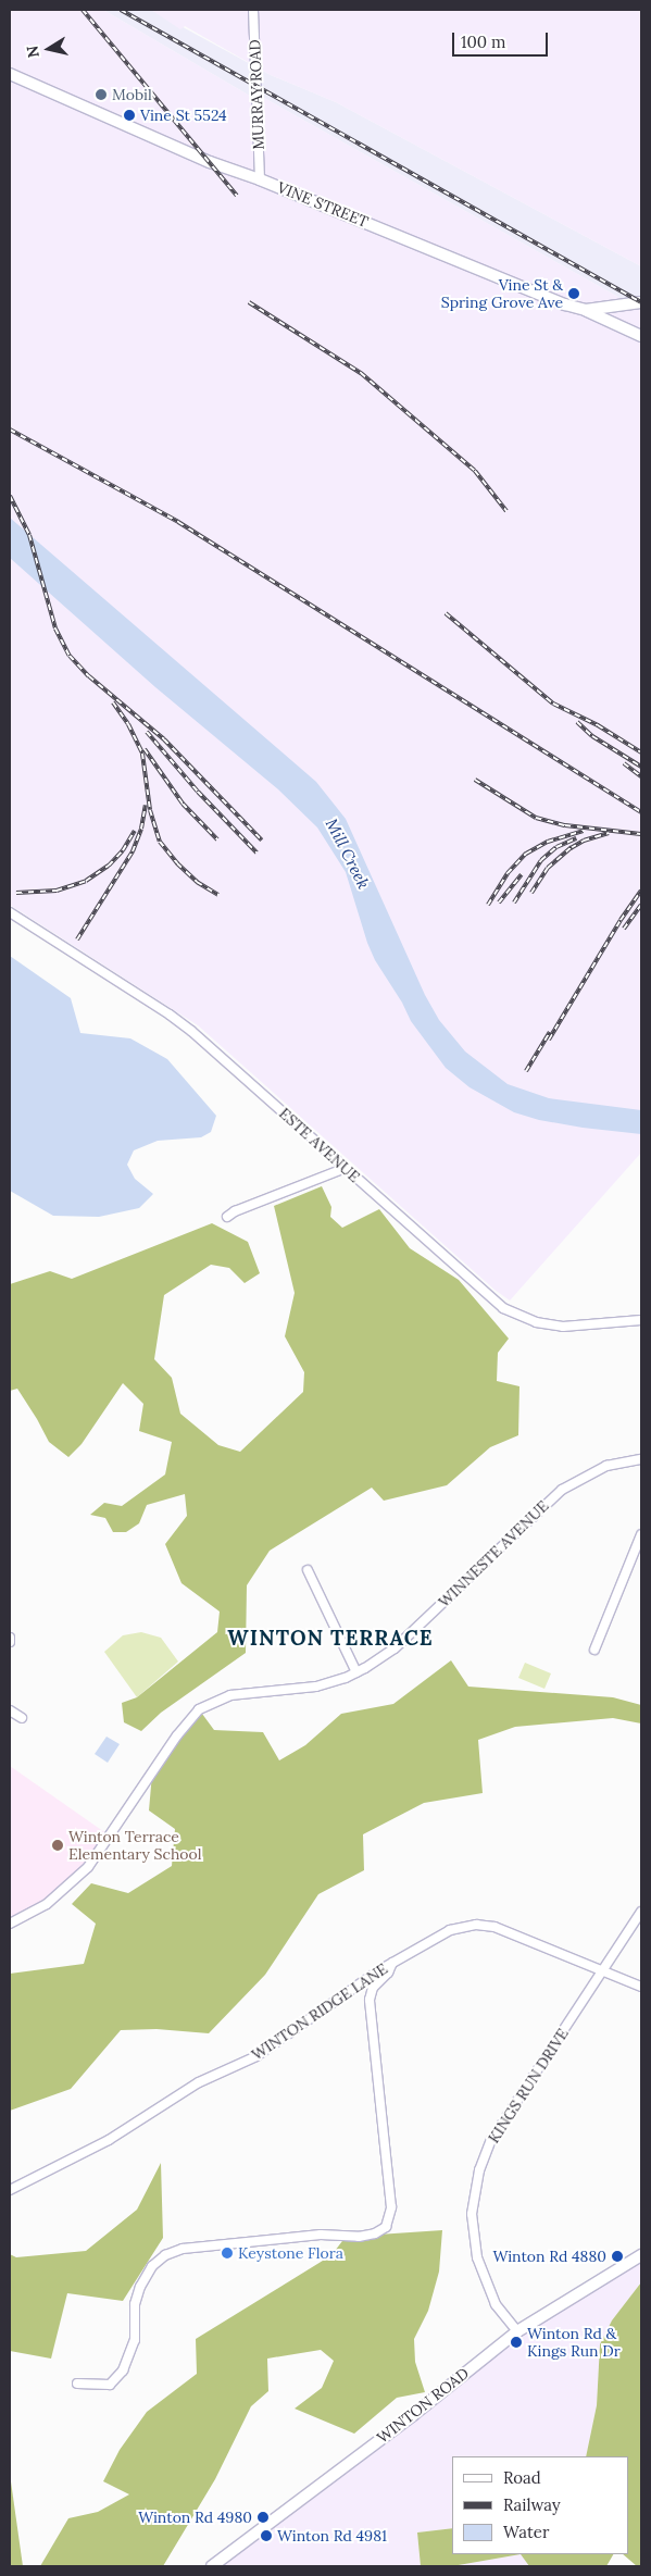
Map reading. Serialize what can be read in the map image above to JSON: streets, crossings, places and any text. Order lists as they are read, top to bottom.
{
  "streets": {
    "main road": ["VINE STREET", "WINTON ROAD"],
    "street": [
      "MURRAY ROAD",
      "ESTE AVENUE",
      "WINNESTE AVENUE",
      "WINTON RIDGE LANE",
      "KINGS RUN DRIVE"
    ]
  },
  "crossings": [
    ["MURRAY ROAD", "VINE STREET"],
    ["WINTON RIDGE LANE", "KINGS RUN DRIVE"],
    ["KINGS RUN DRIVE", "WINTON ROAD"]
  ],
  "districts": ["WINTON TERRACE"],
  "water": ["Mill Creek"],
  "places": [
    "Mobil",
    "Vine St 5524",
    "Vine St & Spring Grove Ave",
    "Winton Terrace Elementary School",
    "Keystone Flora",
    "Winton Rd 4880",
    "Winton Rd & Kings Run Dr",
    "Winton Rd 4980",
    "Winton Rd 4981"
  ],
  "legend": ["Road", "Railway", "Water"],
  "scale_bar": "100 m",
  "north": "left"
}
